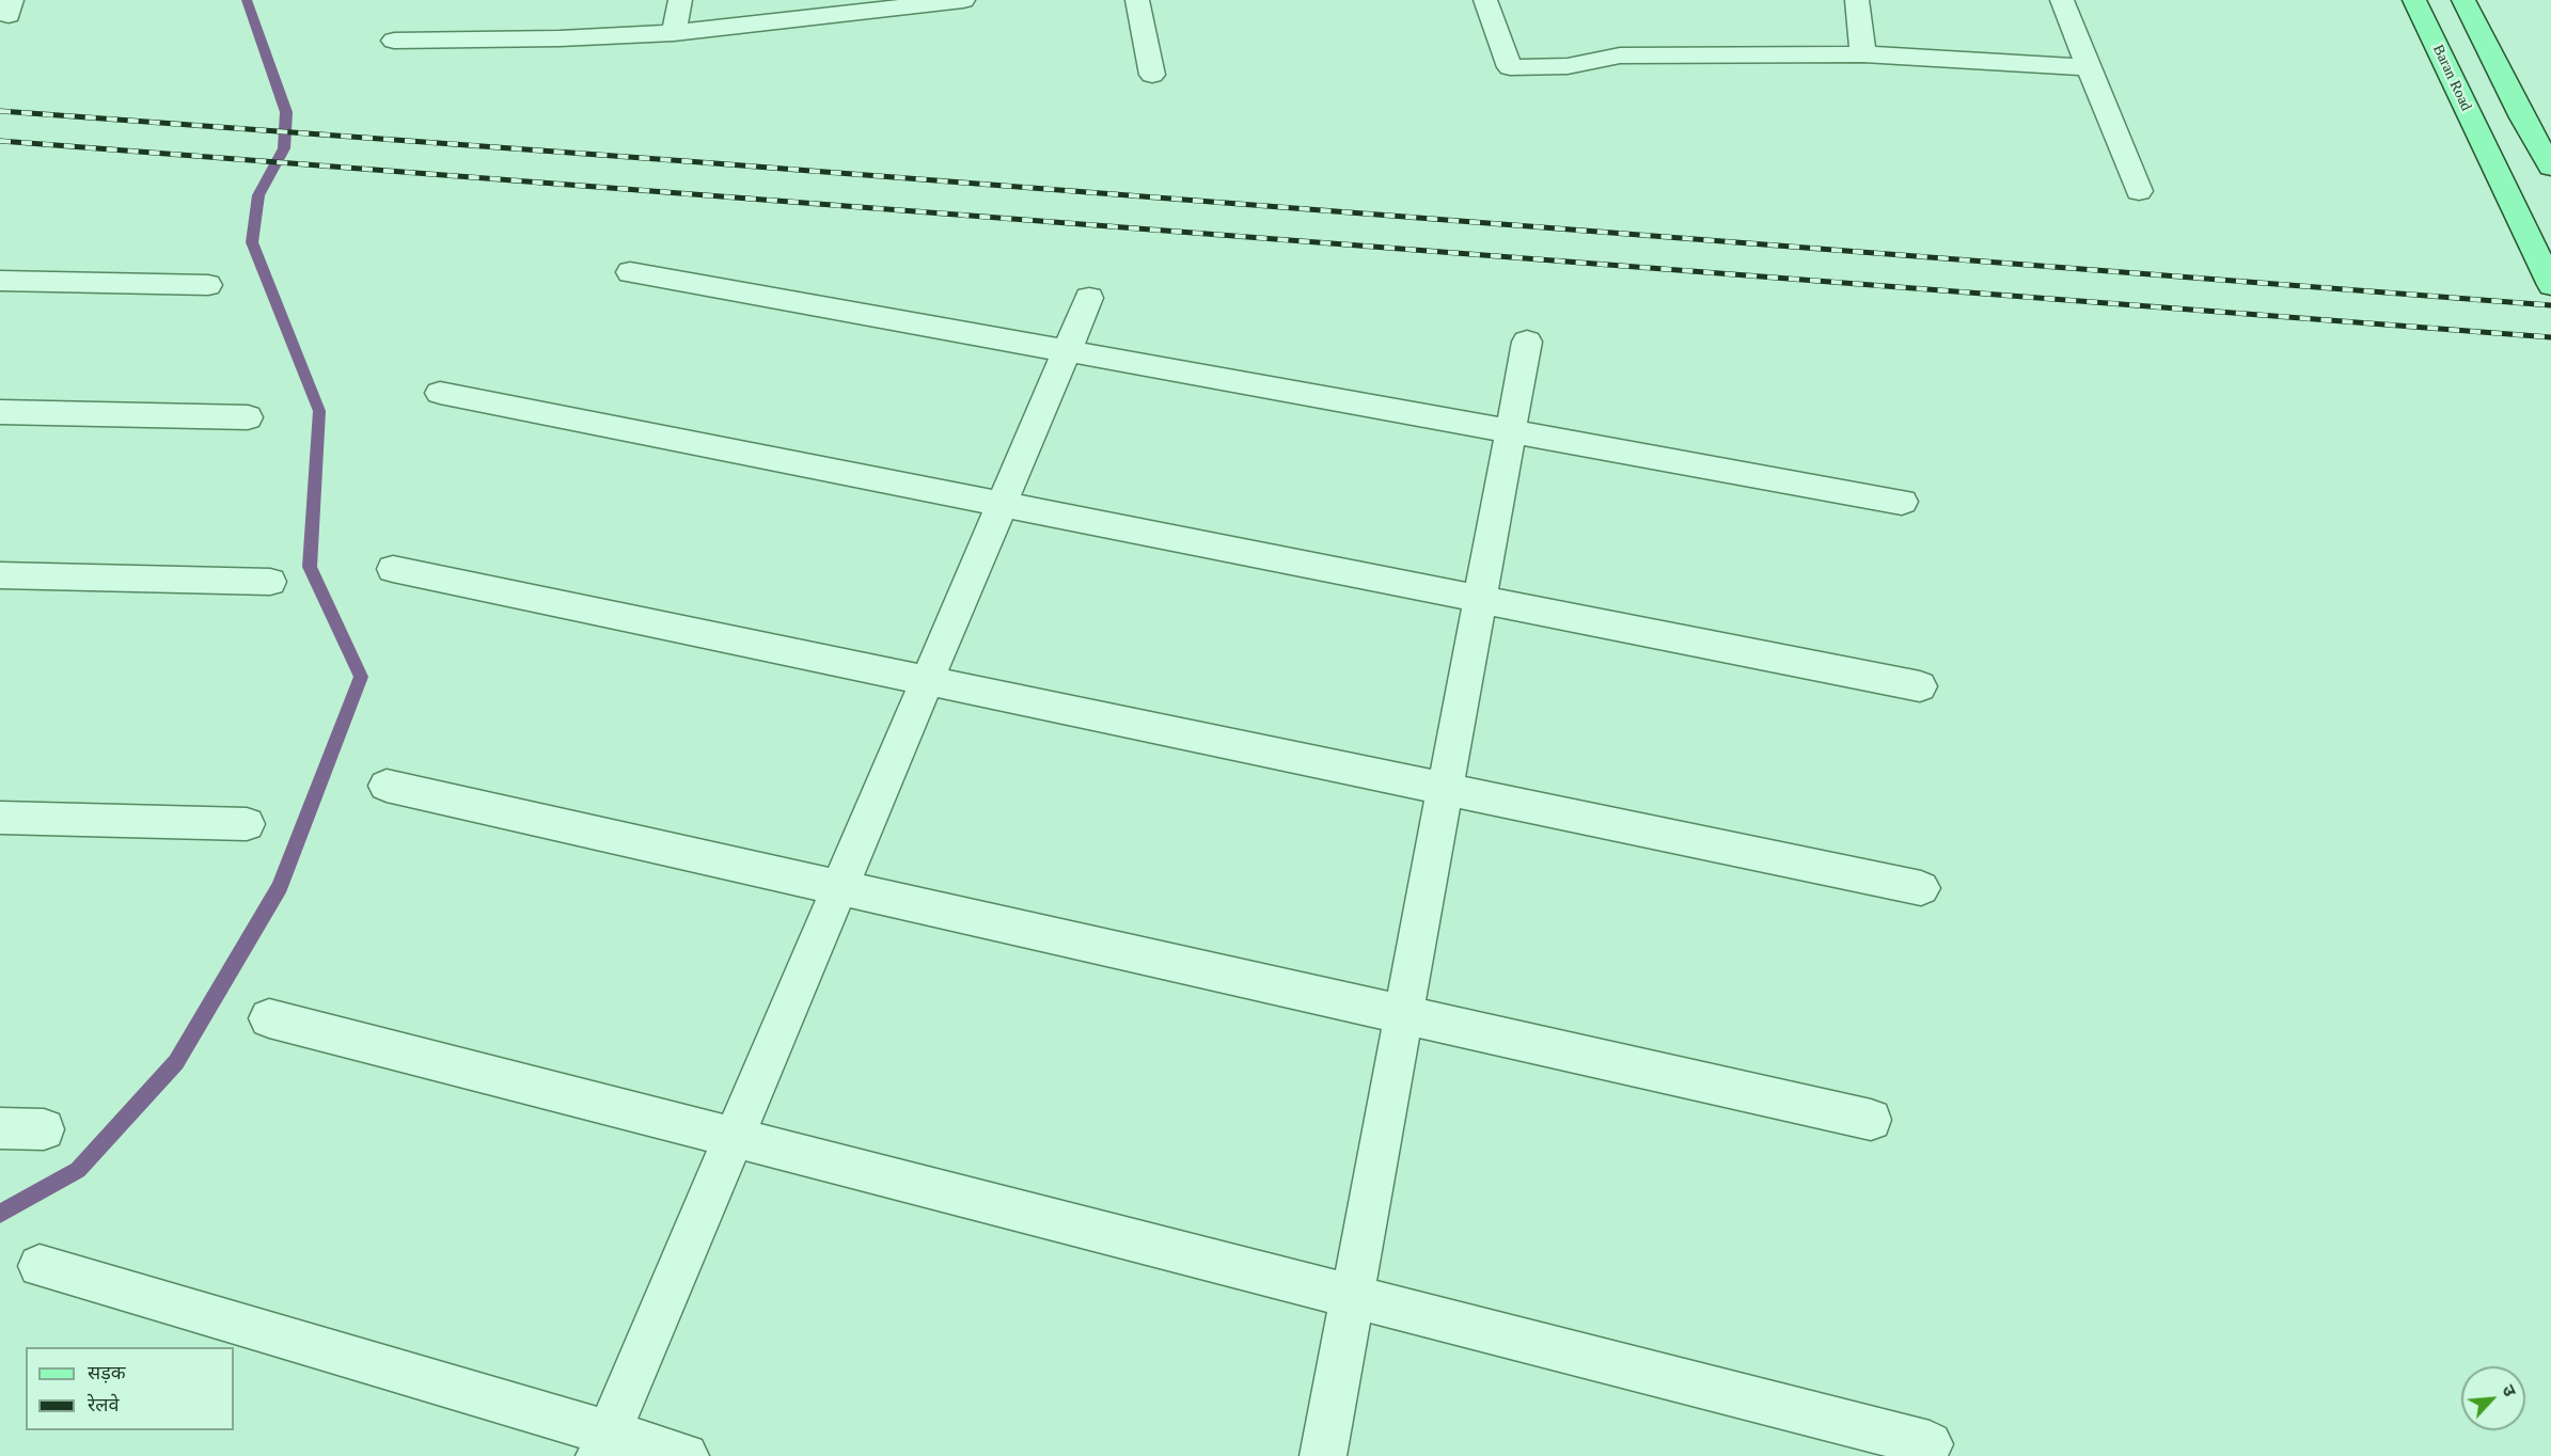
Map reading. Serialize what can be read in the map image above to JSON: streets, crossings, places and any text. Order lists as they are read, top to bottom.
{
  "streets": {
    "main road": ["Baran Road"]
  },
  "legend": ["सड़क", "रेलवे"],
  "north": "top right"
}
